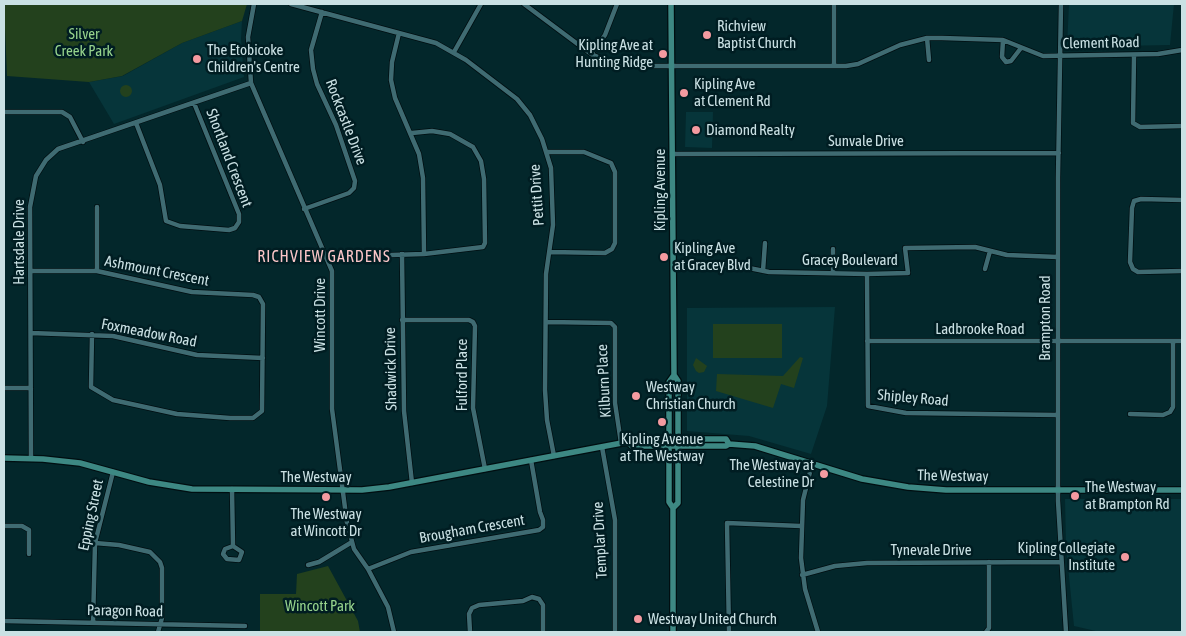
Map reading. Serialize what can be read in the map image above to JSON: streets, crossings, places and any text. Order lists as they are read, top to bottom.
{
  "streets": {
    "main road": ["Kipling Avenue", "The Westway"],
    "street": [
      "Clement Road",
      "Rockcastle Drive",
      "Sunvale Drive",
      "Shortland Crescent",
      "Pettit Drive",
      "Hartsdale Drive",
      "Gracey Boulevard",
      "Ashmount Crescent",
      "Wincott Drive",
      "Brampton Road",
      "Ladbrooke Road",
      "Foxmeadow Road",
      "Shadwick Drive",
      "Fulford Place",
      "Kilburn Place",
      "Shipley Road",
      "Epping Street",
      "Brougham Crescent",
      "Templar Drive",
      "Tynevale Drive",
      "Paragon Road"
    ]
  },
  "crossings": [
    ["Clement Road", "Kipling Avenue"],
    ["Clement Road", "Brampton Road"],
    ["Rockcastle Drive", "Pettit Drive"],
    ["Rockcastle Drive", "Wincott Drive"],
    ["Sunvale Drive", "Kipling Avenue"],
    ["Sunvale Drive", "Brampton Road"],
    ["Shortland Crescent", "Hartsdale Drive"],
    ["Kipling Avenue", "Gracey Boulevard"],
    ["Kipling Avenue", "The Westway"],
    ["Pettit Drive", "Kilburn Place"],
    ["Pettit Drive", "The Westway"],
    ["Hartsdale Drive", "Ashmount Crescent"],
    ["Hartsdale Drive", "Wincott Drive"],
    ["Hartsdale Drive", "Foxmeadow Road"],
    ["Hartsdale Drive", "The Westway"],
    ["Gracey Boulevard", "Brampton Road"],
    ["Gracey Boulevard", "Shipley Road"],
    ["Ashmount Crescent", "Foxmeadow Road"],
    ["Wincott Drive", "The Westway"],
    ["Wincott Drive", "Brougham Crescent"],
    ["Brampton Road", "Ladbrooke Road"],
    ["Brampton Road", "Shipley Road"],
    ["Brampton Road", "The Westway"],
    ["Brampton Road", "Tynevale Drive"],
    ["Ladbrooke Road", "Shipley Road"],
    ["Shadwick Drive", "Fulford Place"],
    ["Shadwick Drive", "The Westway"],
    ["Fulford Place", "The Westway"],
    ["Kilburn Place", "The Westway"],
    ["The Westway", "Epping Street"],
    ["The Westway", "Brougham Crescent"],
    ["The Westway", "Templar Drive"],
    ["Epping Street", "Paragon Road"]
  ],
  "districts": ["RICHVIEW GARDENS"],
  "parks": ["Silver Creek Park", "Wincott Park"],
  "places": [
    "Richview Baptist Church",
    "Kipling Ave at Hunting Ridge",
    "The Etobicoke Children's Centre",
    "Kipling Ave at Clement Rd",
    "Diamond Realty",
    "Kipling Ave at Gracey Blvd",
    "Westway Christian Church",
    "Kipling Avenue at The Westway",
    "The Westway at Celestine Dr",
    "The Westway at Brampton Rd",
    "The Westway at Wincott Dr",
    "Kipling Collegiate Institute",
    "Westway United Church"
  ]
}
